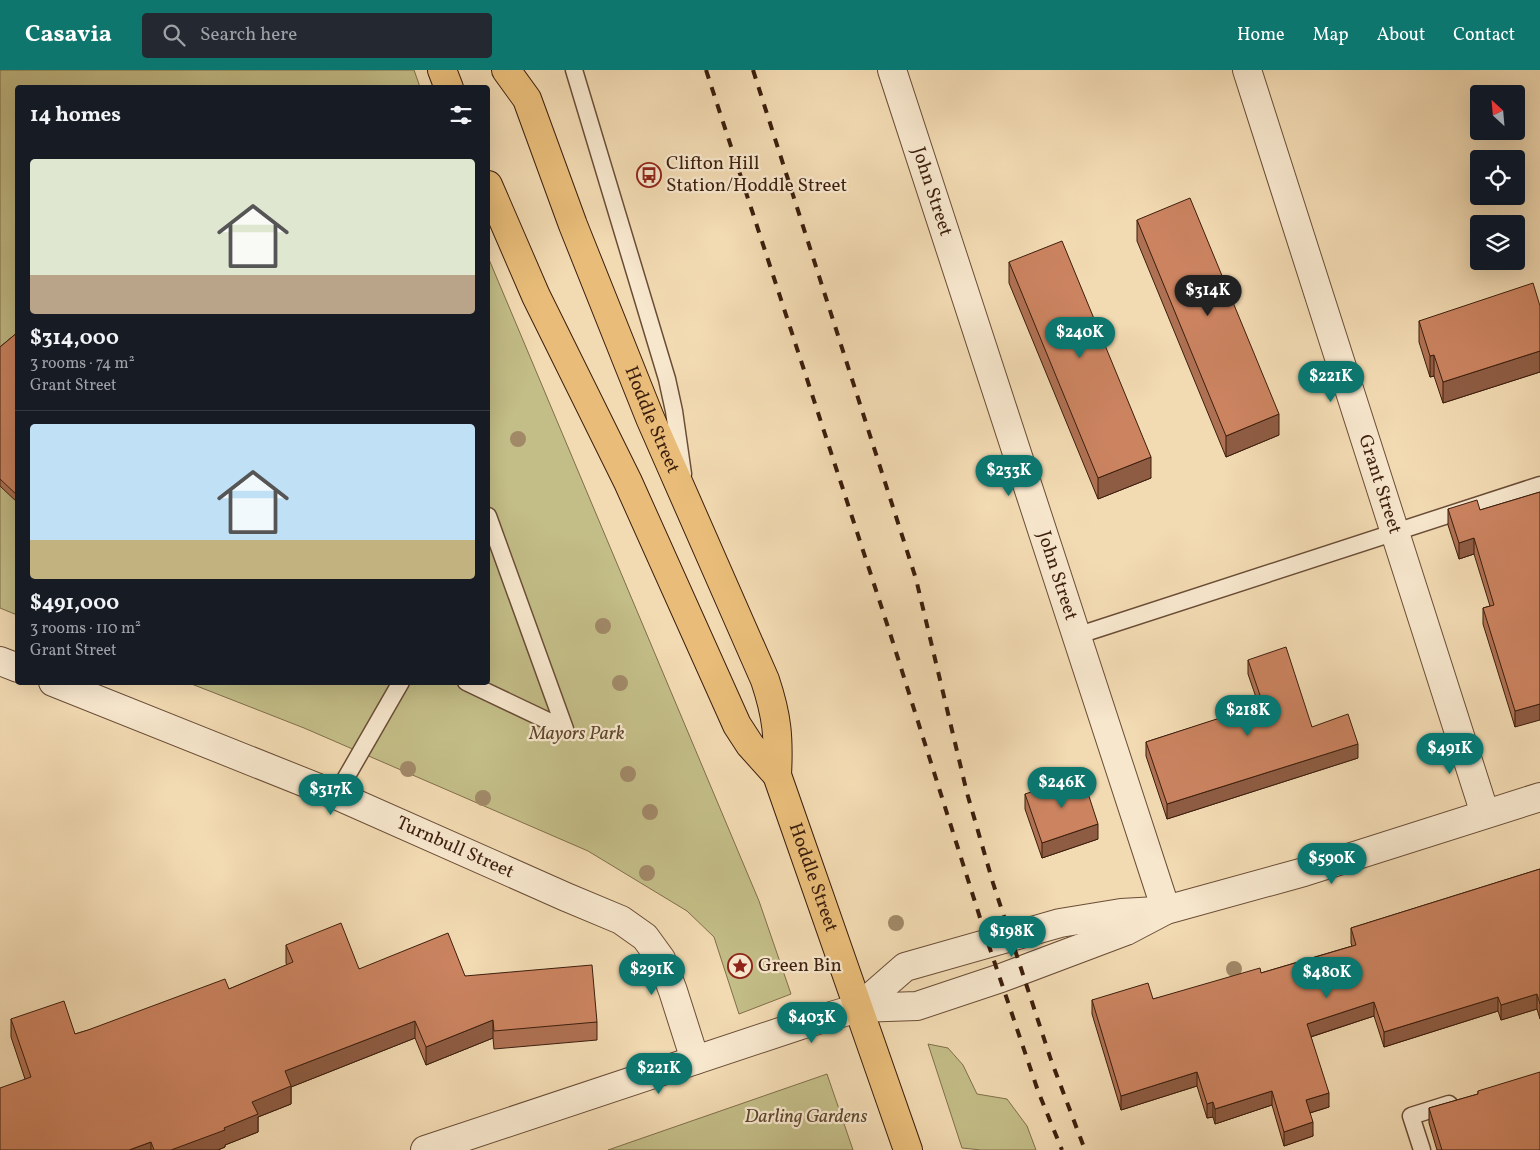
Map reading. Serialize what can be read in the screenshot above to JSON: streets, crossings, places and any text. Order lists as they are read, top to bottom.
{
  "streets": {
    "main road": ["Hoddle Street"],
    "street": ["John Street", "Grant Street", "Turnbull Street"]
  },
  "parks": ["Mayors Park", "Darling Gardens"],
  "places": {
    "bus stop": ["Clifton Hill Station/Hoddle Street"],
    "place": ["Green Bin"]
  },
  "north": "top left",
  "page": {
    "header": "Casavia",
    "search": "Search here",
    "nav": [
      "Home",
      "Map",
      "About",
      "Contact"
    ],
    "heading": "14 homes",
    "list": [
      {
        "name": "$314,000",
        "note": "3 rooms · 74 m² · Grant Street"
      },
      {
        "name": "$491,000",
        "note": "3 rooms · 110 m² · Grant Street"
      }
    ],
    "price": [
      "$314K",
      "$240K",
      "$221K",
      "$233K",
      "$218K",
      "$491K",
      "$246K",
      "$317K",
      "$590K",
      "$198K",
      "$291K",
      "$480K",
      "$403K",
      "$221K"
    ]
  }
}
